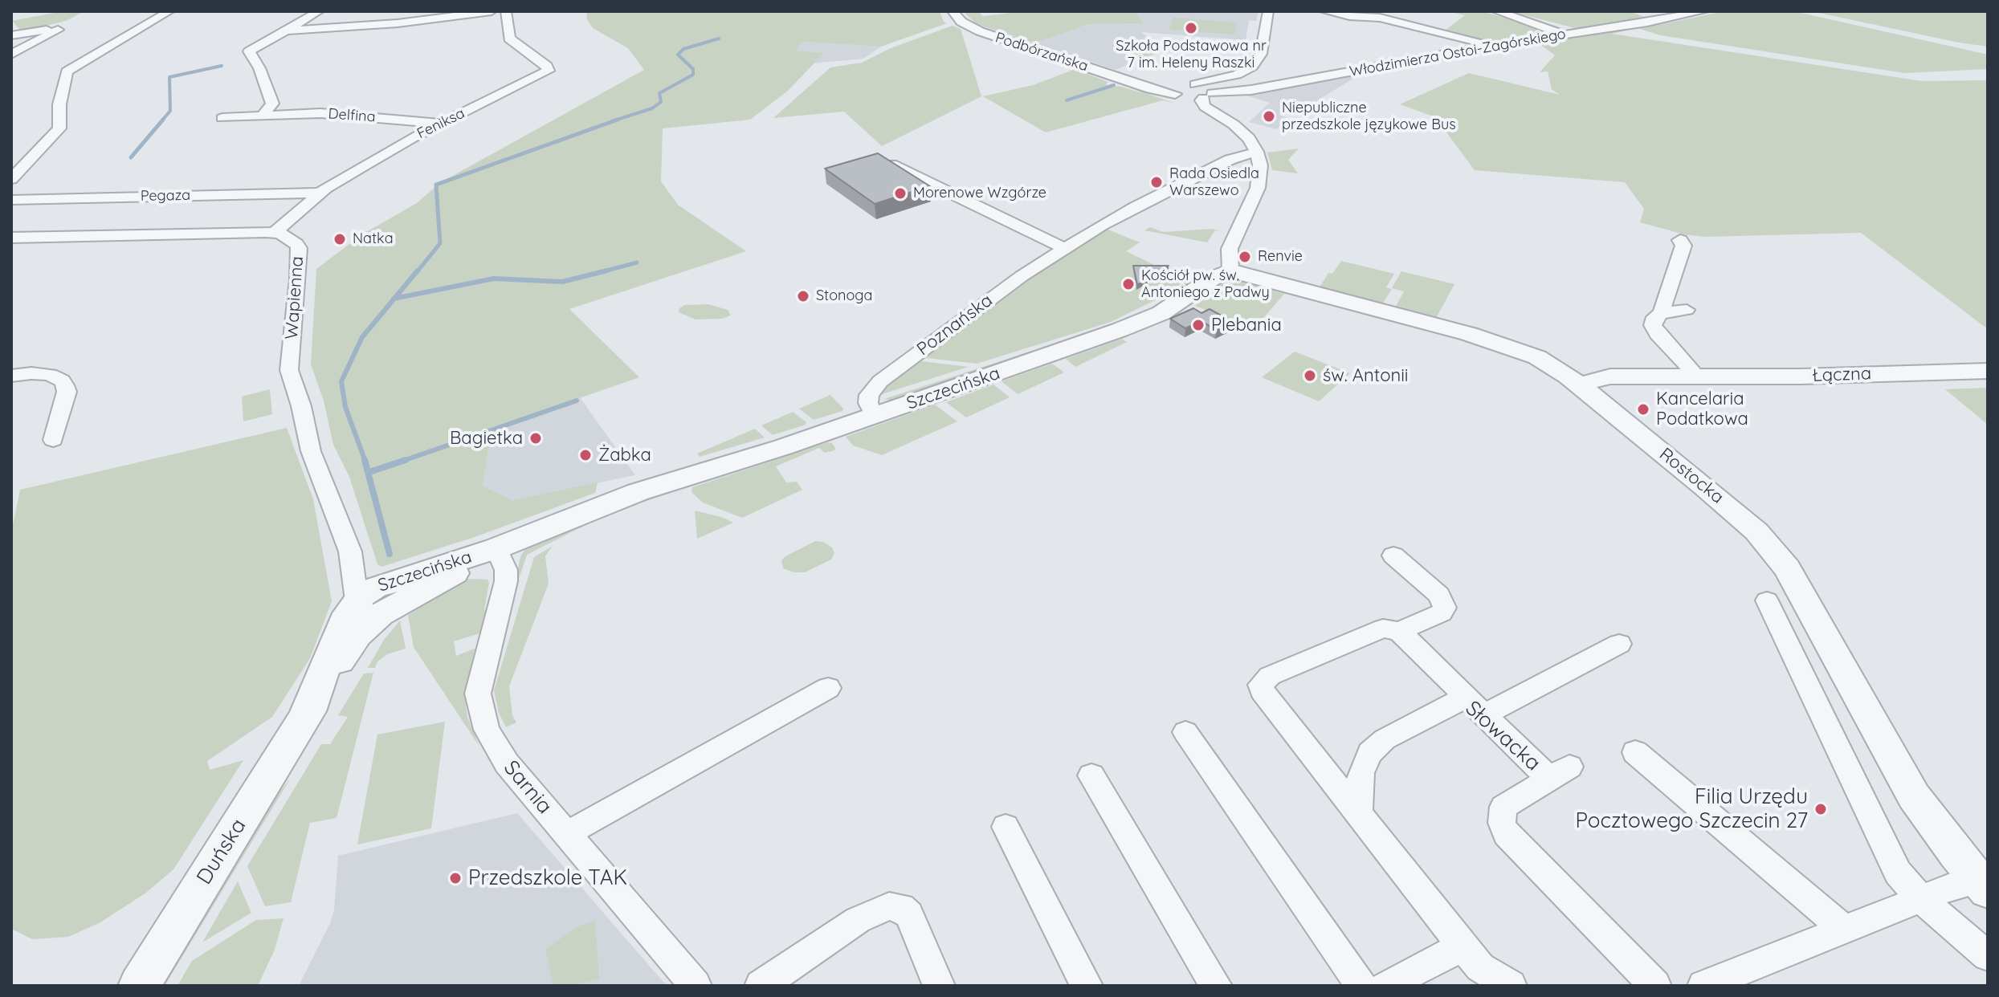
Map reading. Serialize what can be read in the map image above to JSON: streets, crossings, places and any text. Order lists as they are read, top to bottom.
{
  "streets": {
    "street": [
      "Podbórzańska",
      "Włodzimierza Ostoi-Zagórskiego",
      "Delfina",
      "Feniksa",
      "Pegaza",
      "Wapienna",
      "Poznańska",
      "Łączna",
      "Szczecińska",
      "Rostocka",
      "Słowacka",
      "Sarnia",
      "Duńska"
    ]
  },
  "crossings": [
    ["Podbórzańska", "Włodzimierza Ostoi-Zagórskiego"],
    ["Delfina", "Feniksa"],
    ["Feniksa", "Pegaza"],
    ["Feniksa", "Wapienna"],
    ["Wapienna", "Szczecińska"],
    ["Wapienna", "Duńska"],
    ["Poznańska", "Szczecińska"],
    ["Łączna", "Rostocka"],
    ["Szczecińska", "Rostocka"],
    ["Szczecińska", "Sarnia"],
    ["Szczecińska", "Duńska"]
  ],
  "places": [
    "Szkoła Podstawowa nr 7 im. Heleny Raszki",
    "Niepubliczne przedszkole językowe Bus",
    "Rada Osiedla Warszewo",
    "Morenowe Wzgórze",
    "Natka",
    "Renvie",
    "Kościół pw. św. Antoniego z Padwy",
    "Stonoga",
    "Plebania",
    "św. Antonii",
    "Kancelaria Podatkowa",
    "Bagietka",
    "Żabka",
    "Filia Urzędu Pocztowego Szczecin 27",
    "Przedszkole TAK"
  ]
}
